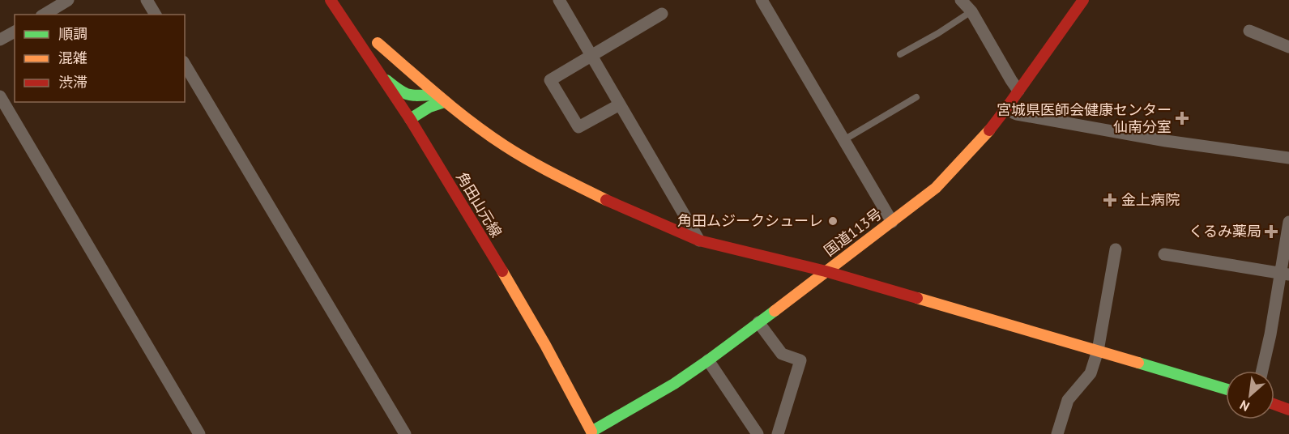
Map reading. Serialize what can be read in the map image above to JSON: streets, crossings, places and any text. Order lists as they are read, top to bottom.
{
  "streets": {
    "main road": ["角田山元線", "国道113号"]
  },
  "crossings": [
    ["角田山元線", "国道113号"]
  ],
  "places": {
    "health": ["宮城県医師会健康センター 仙南分室", "金上病院", "くるみ薬局"],
    "other": ["角田ムジークシューレ"]
  },
  "legend": ["順調", "混雑", "渋滞"],
  "north": "bottom left"
}
